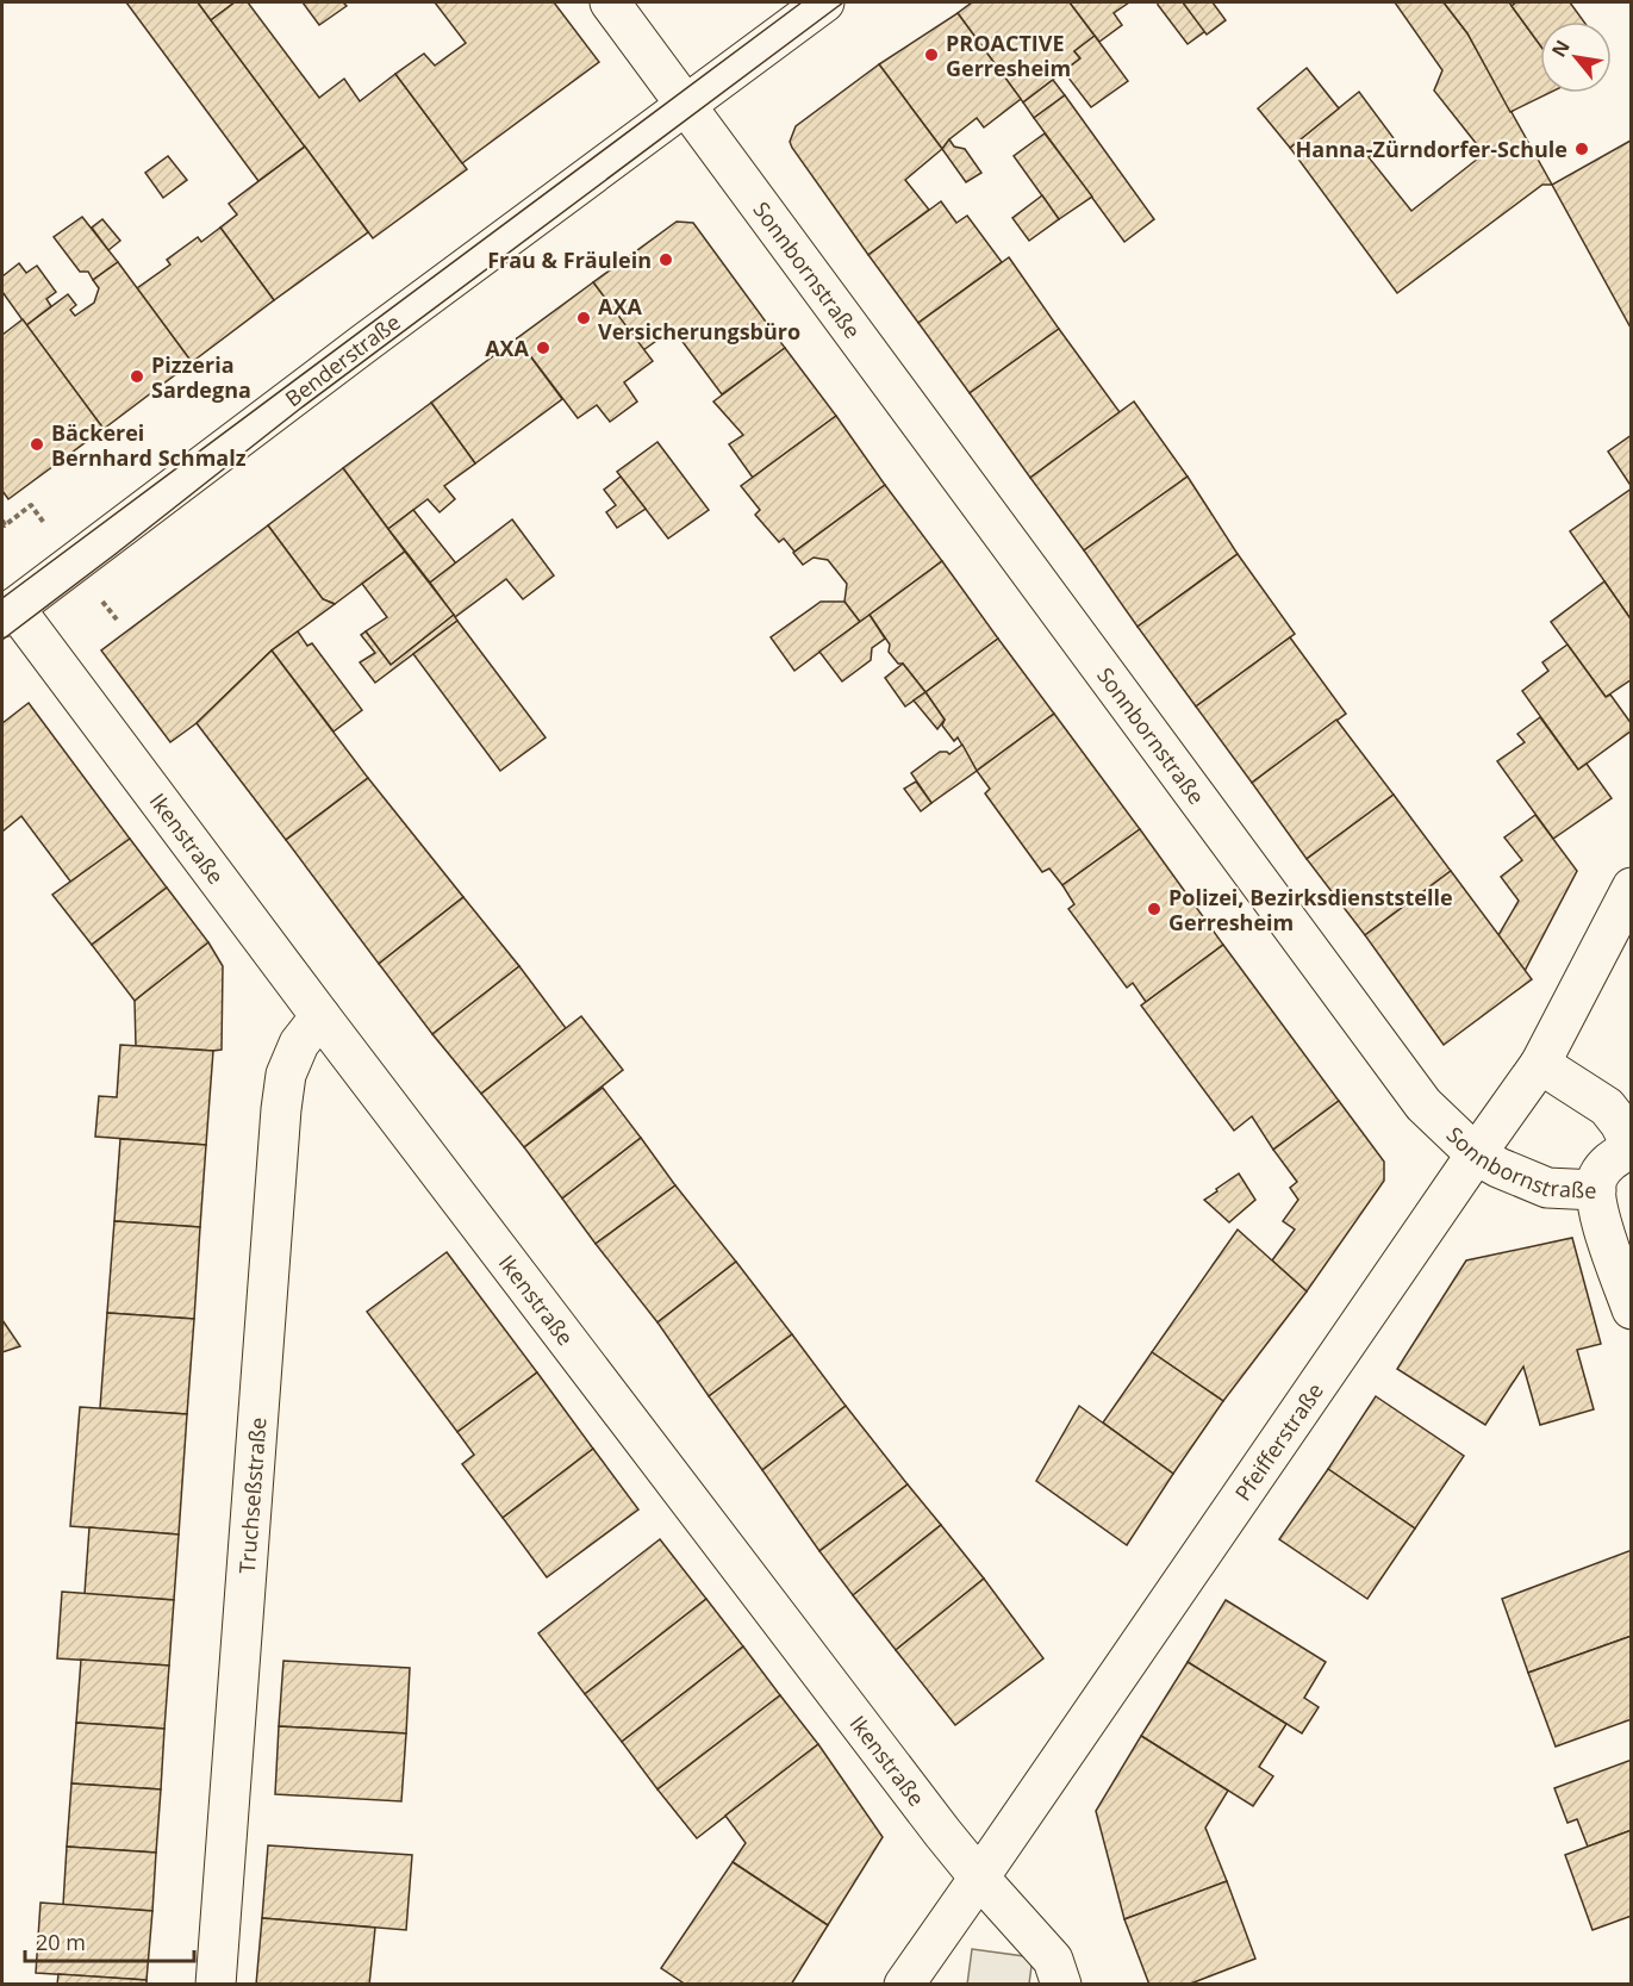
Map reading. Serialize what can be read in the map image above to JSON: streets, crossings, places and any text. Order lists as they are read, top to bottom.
{
  "streets": {
    "street": [
      "Sonnbornstraße",
      "Benderstraße",
      "Ikenstraße",
      "Pfeifferstraße",
      "Truchseßstraße"
    ]
  },
  "crossings": [
    ["Sonnbornstraße", "Benderstraße"],
    ["Sonnbornstraße", "Pfeifferstraße"],
    ["Benderstraße", "Ikenstraße"],
    ["Ikenstraße", "Pfeifferstraße"],
    ["Ikenstraße", "Truchseßstraße"]
  ],
  "places": [
    "PROACTIVE Gerresheim",
    "Hanna-Zürndorfer-Schule",
    "Frau & Fräulein",
    "AXA Versicherungsbüro",
    "AXA",
    "Pizzeria Sardegna",
    "Bäckerei Bernhard Schmalz",
    "Polizei, Bezirksdienststelle Gerresheim"
  ],
  "scale_bar": "20 m",
  "north": "top left"
}
